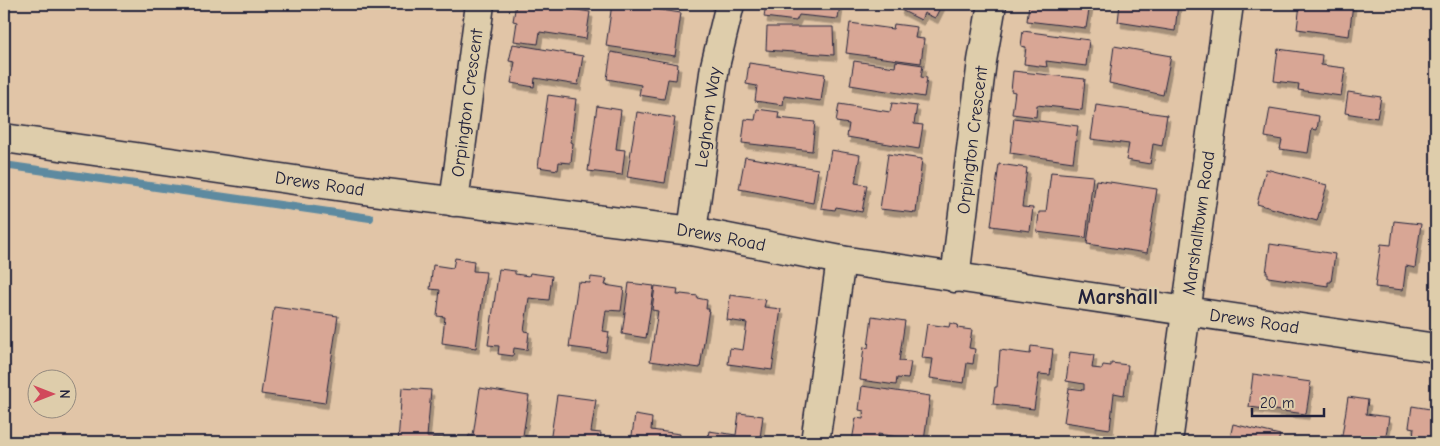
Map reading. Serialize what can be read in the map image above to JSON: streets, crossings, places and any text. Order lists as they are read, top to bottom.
{
  "streets": {
    "street": [
      "Orpington Crescent",
      "Leghorn Way",
      "Drews Road",
      "Marshalltown Road"
    ]
  },
  "crossings": [
    ["Orpington Crescent", "Drews Road"],
    ["Leghorn Way", "Drews Road"],
    ["Drews Road", "Marshalltown Road"]
  ],
  "districts": ["Marshall"],
  "scale_bar": "20 m",
  "north": "right"
}
